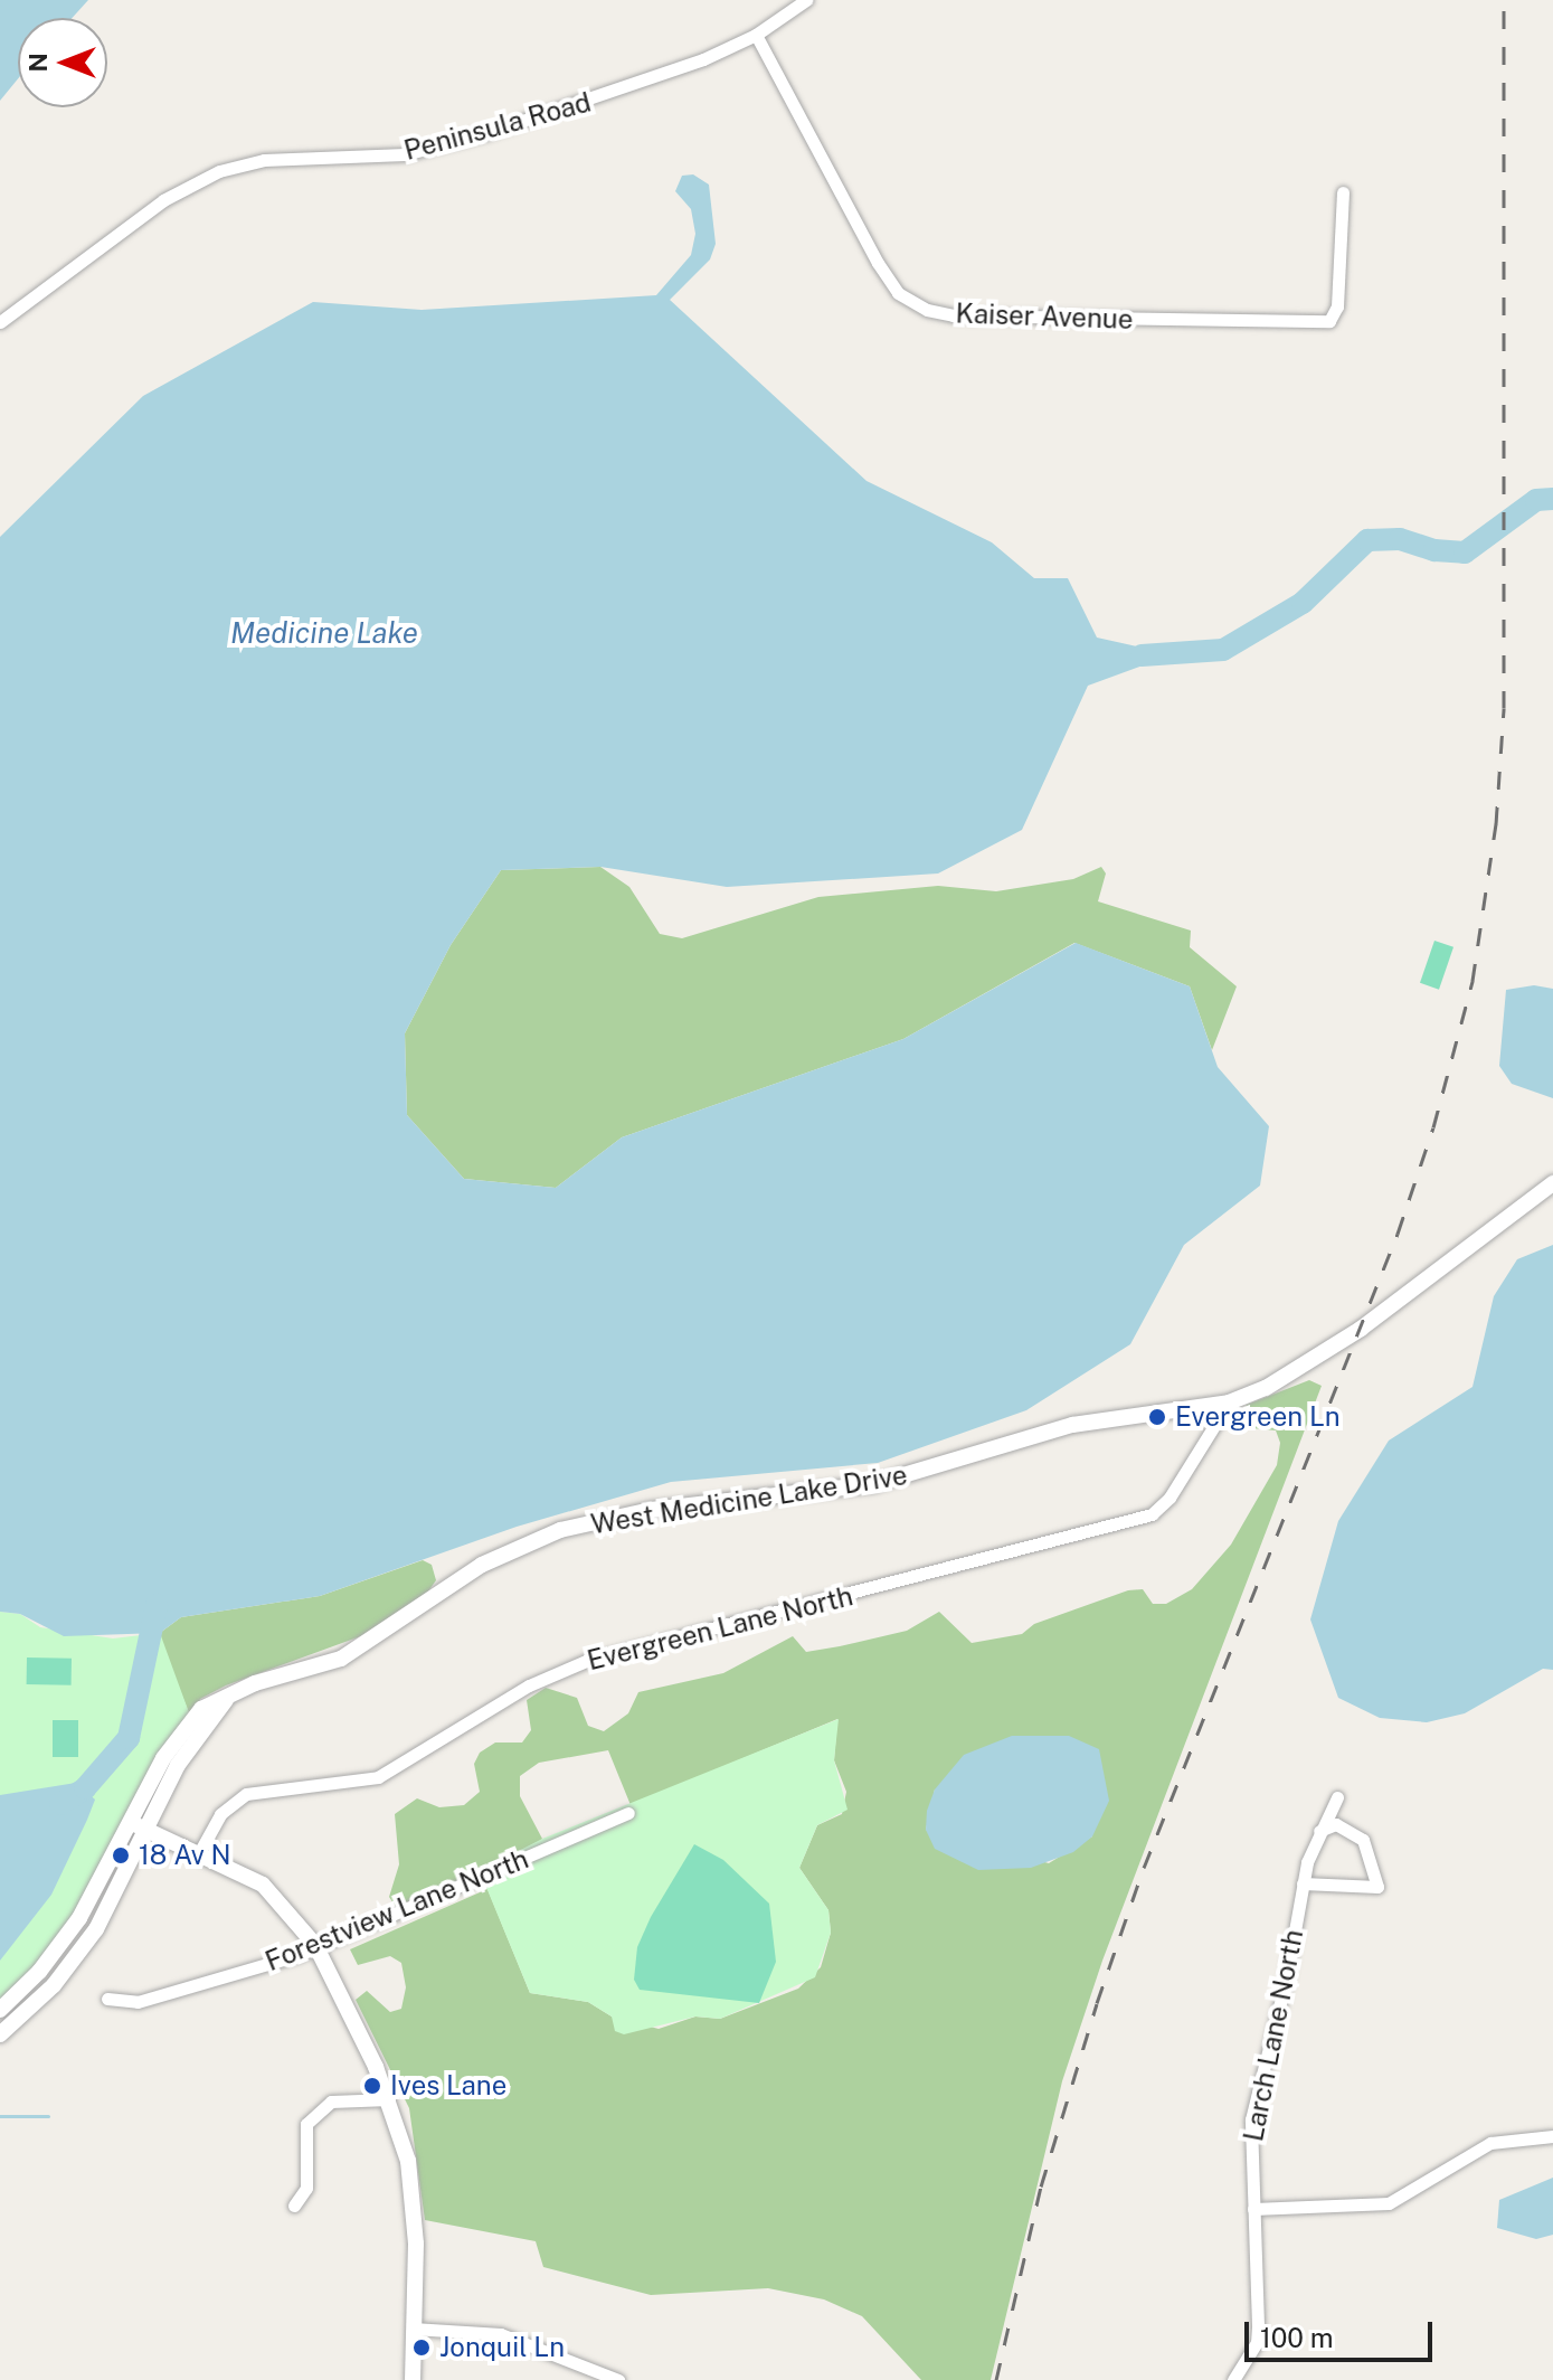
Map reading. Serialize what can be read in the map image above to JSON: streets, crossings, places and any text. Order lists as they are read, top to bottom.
{
  "streets": {
    "street": [
      "Peninsula Road",
      "Kaiser Avenue",
      "West Medicine Lake Drive",
      "Evergreen Lane North",
      "Forestview Lane North",
      "Larch Lane North"
    ]
  },
  "crossings": [
    ["Peninsula Road", "Kaiser Avenue"],
    ["West Medicine Lake Drive", "Evergreen Lane North"]
  ],
  "water": ["Medicine Lake"],
  "places": [
    "Evergreen Ln",
    "18 Av N",
    "Ives Lane",
    "Jonquil Ln"
  ],
  "scale_bar": "100 m",
  "north": "left"
}
